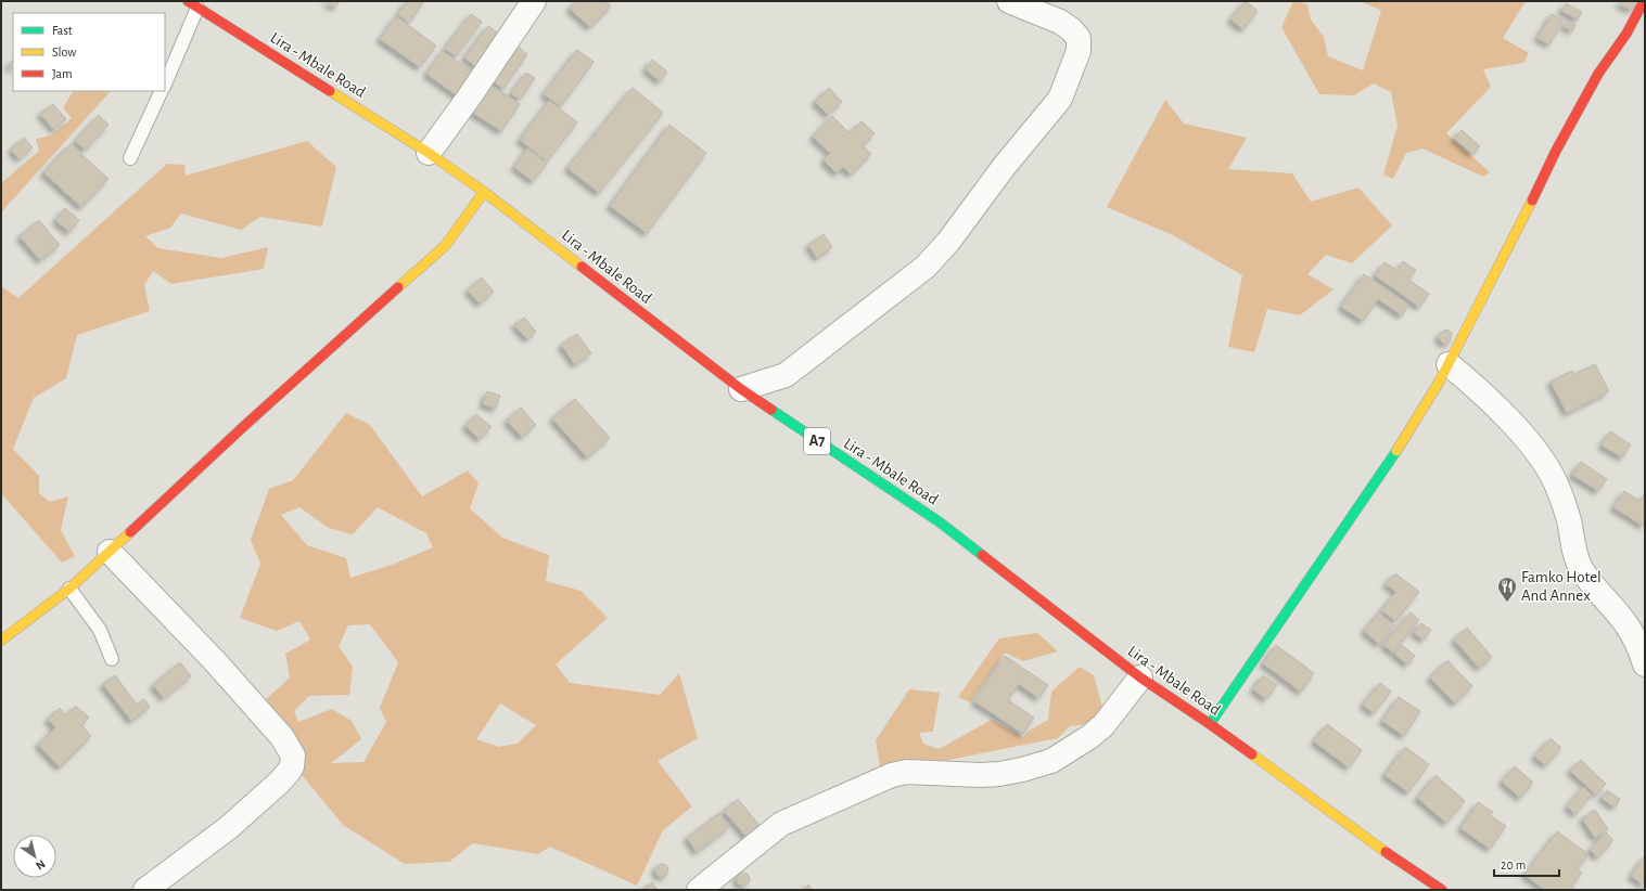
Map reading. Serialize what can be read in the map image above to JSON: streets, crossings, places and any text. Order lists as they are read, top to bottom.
{
  "streets": {
    "main road": ["Lira - Mbale Road", "A7"]
  },
  "places": {
    "restaurant": ["Famko Hotel And Annex"]
  },
  "legend": ["Fast", "Slow", "Jam"],
  "scale_bar": "20 m",
  "north": "bottom right"
}
